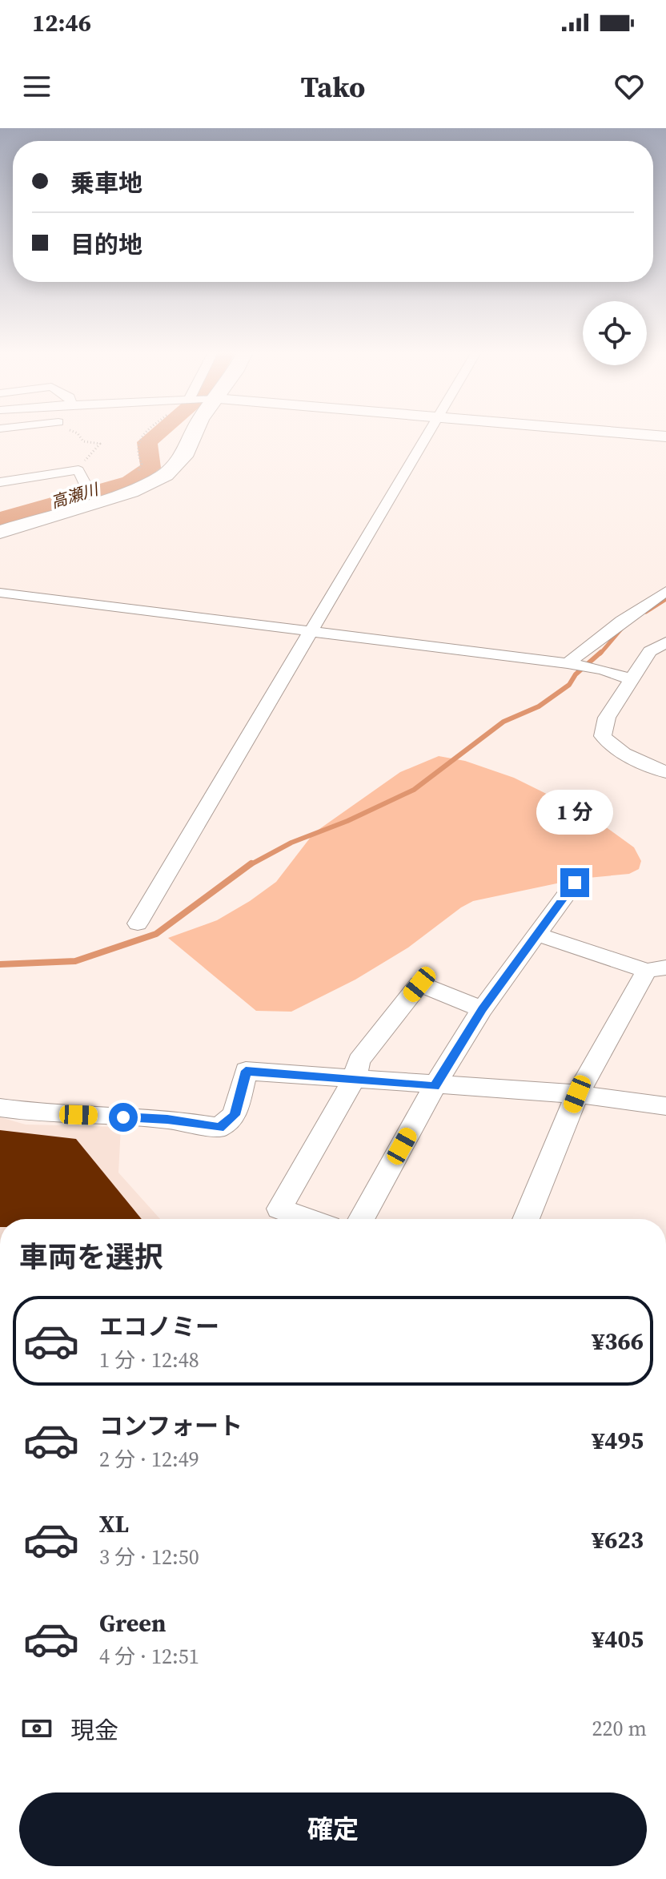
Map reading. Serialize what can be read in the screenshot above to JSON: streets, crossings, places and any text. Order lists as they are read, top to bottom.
{
  "water": ["高瀬川"],
  "page": {
    "status": "12:46",
    "header": "Tako",
    "banner": ["乗車地", "目的地"],
    "bubble": "1 分",
    "heading": "車両を選択",
    "list": [
      {
        "name": "エコノミー",
        "note": "1 分 · 12:48",
        "value": "¥366"
      },
      {
        "name": "コンフォート",
        "note": "2 分 · 12:49",
        "value": "¥495"
      },
      {
        "name": "XL",
        "note": "3 分 · 12:50",
        "value": "¥623"
      },
      {
        "name": "Green",
        "note": "4 分 · 12:51",
        "value": "¥405"
      }
    ],
    "pay": ["現金", "220 m"],
    "buttons": "確定"
  }
}
